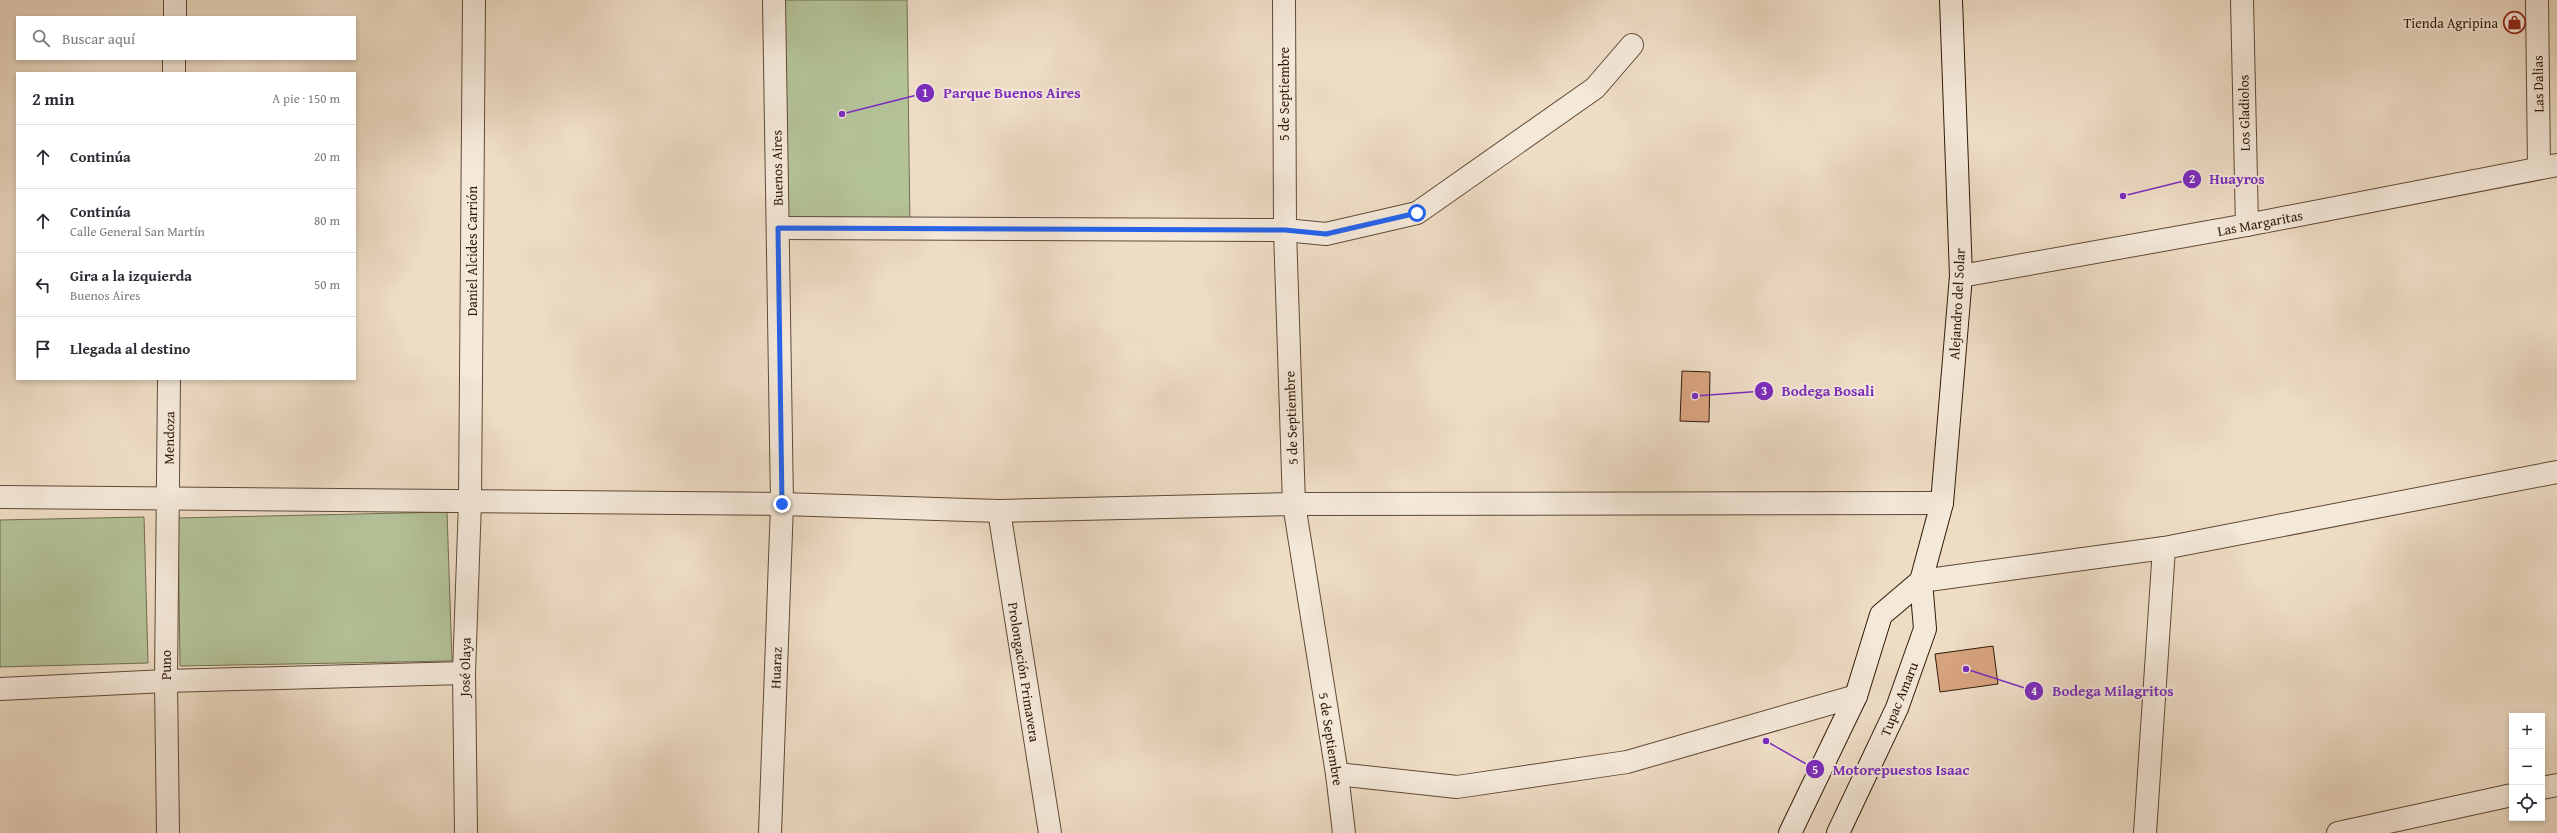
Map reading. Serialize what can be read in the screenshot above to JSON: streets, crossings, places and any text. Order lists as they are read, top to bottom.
{
  "streets": {
    "street": [
      "Las Dalias",
      "5 de Septiembre",
      "Los Gladiolos",
      "Buenos Aires",
      "Las Margaritas",
      "Daniel Alcides Carrión",
      "Alejandro del Solar",
      "Mendoza",
      "Puno",
      "José Olaya",
      "Huaraz",
      "Prolongación Primavera",
      "Tupac Amaru"
    ]
  },
  "crossings": [
    ["Las Dalias", "Las Margaritas"],
    ["Los Gladiolos", "Las Margaritas"],
    ["Buenos Aires", "Huaraz"],
    ["Las Margaritas", "Alejandro del Solar"],
    ["Daniel Alcides Carrión", "José Olaya"],
    ["Alejandro del Solar", "Tupac Amaru"],
    ["Mendoza", "Puno"]
  ],
  "places": {
    "shop": ["Tienda Agripina"],
    "other": [
      "Parque Buenos Aires",
      "Huayros",
      "Bodega Bosali",
      "Bodega Milagritos",
      "Motorepuestos Isaac"
    ]
  },
  "page": {
    "search": "Buscar aquí",
    "heading": ["2 min", "A pie · 150 m"],
    "list": [
      ["Continúa", "20 m"],
      ["Continúa", "Calle General San Martín", "80 m"],
      ["Gira a la izquierda", "Buenos Aires", "50 m"],
      "Llegada al destino"
    ],
    "map_buttons": ["+", "−"]
  }
}
